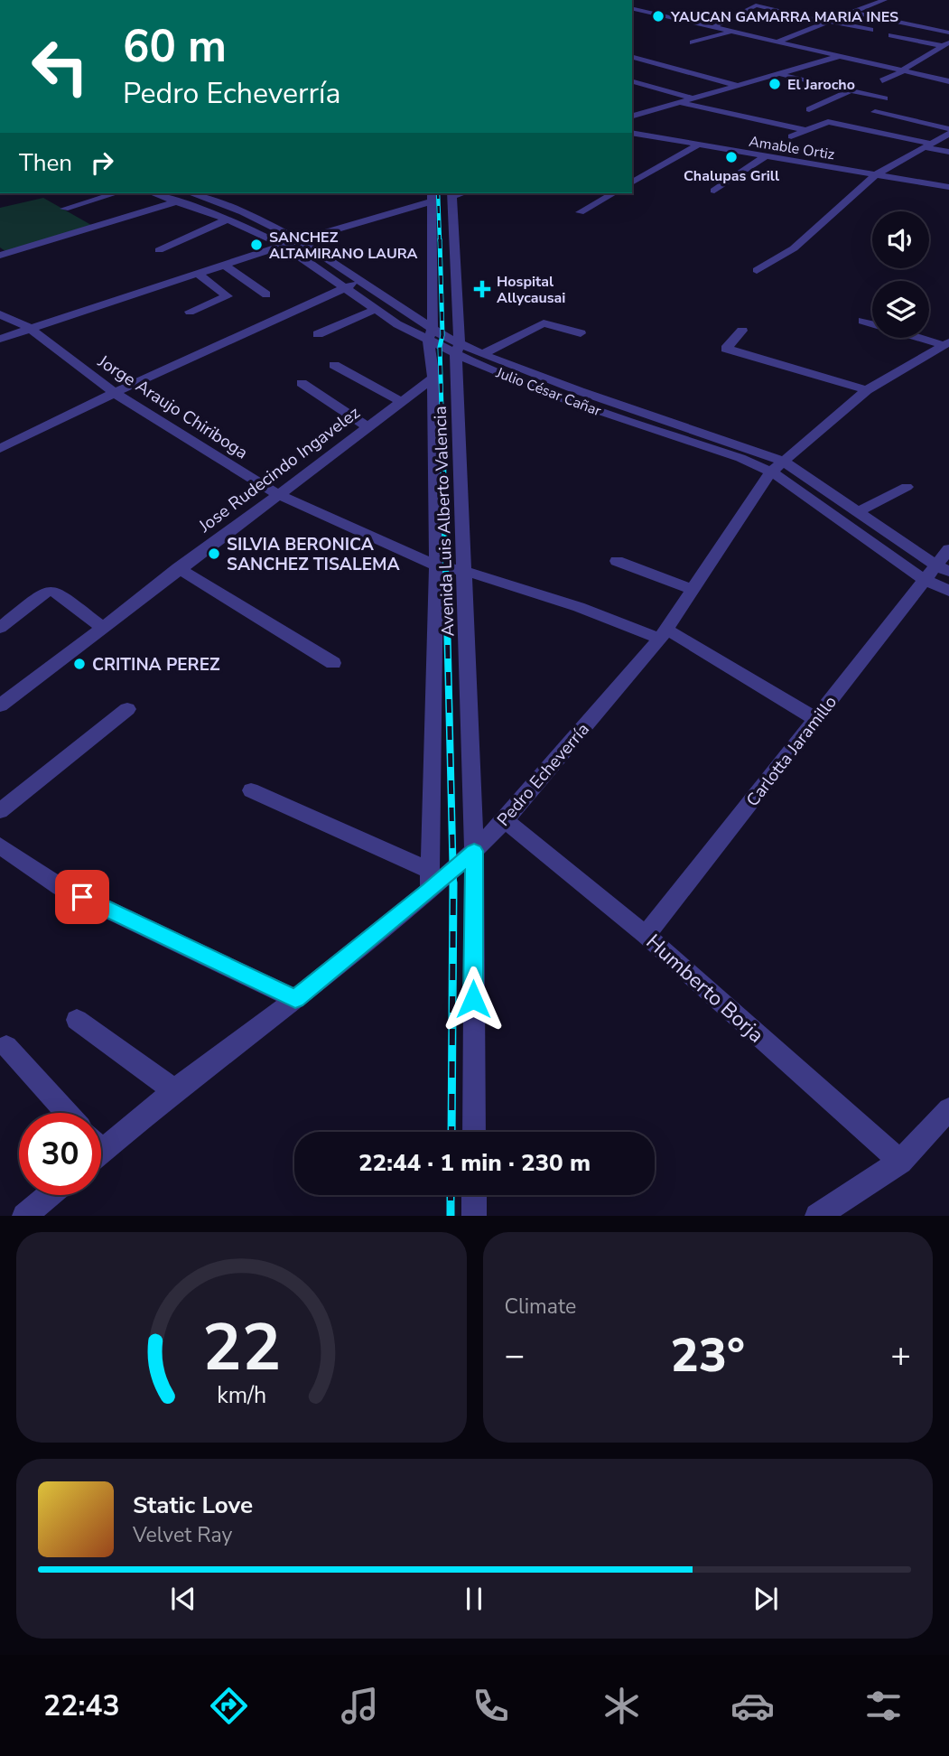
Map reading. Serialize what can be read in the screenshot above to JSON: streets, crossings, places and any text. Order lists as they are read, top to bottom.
{
  "streets": {
    "street": [
      "Amable Ortiz",
      "Julio César Cañar",
      "Jorge Araujo Chiriboga",
      "Jose Rudecindo Ingavelez",
      "Avenida Luis Alberto Valencia",
      "Carlotta Jaramillo",
      "Pedro Echeverría",
      "Humberto Borja"
    ]
  },
  "crossings": [
    ["Julio César Cañar", "Avenida Luis Alberto Valencia"],
    ["Julio César Cañar", "Carlotta Jaramillo"],
    ["Julio César Cañar", "Pedro Echeverría"],
    ["Jorge Araujo Chiriboga", "Jose Rudecindo Ingavelez"],
    ["Jorge Araujo Chiriboga", "Avenida Luis Alberto Valencia"],
    ["Jorge Araujo Chiriboga", "Carlotta Jaramillo"],
    ["Jorge Araujo Chiriboga", "Pedro Echeverría"],
    ["Avenida Luis Alberto Valencia", "Pedro Echeverría"],
    ["Carlotta Jaramillo", "Humberto Borja"],
    ["Pedro Echeverría", "Humberto Borja"]
  ],
  "places": {
    "other": [
      "YAUCAN GAMARRA MARIA INES",
      "El Jarocho",
      "Chalupas Grill",
      "SANCHEZ ALTAMIRANO LAURA",
      "SILVIA BERONICA SANCHEZ TISALEMA",
      "CRITINA PEREZ"
    ],
    "health": ["Hospital Allycausai"]
  },
  "page": {
    "turn": ["60 m", "Pedro Echeverría"],
    "then": "Then",
    "limit": "30",
    "trip": "22:44 · 1 min · 230 m",
    "tile": "Climate",
    "heat": ["−", "23°", "+"],
    "song": ["Static Love", "Velvet Ray"],
    "tabs": "22:43",
    "gauge": ["22", "km/h"]
  }
}
